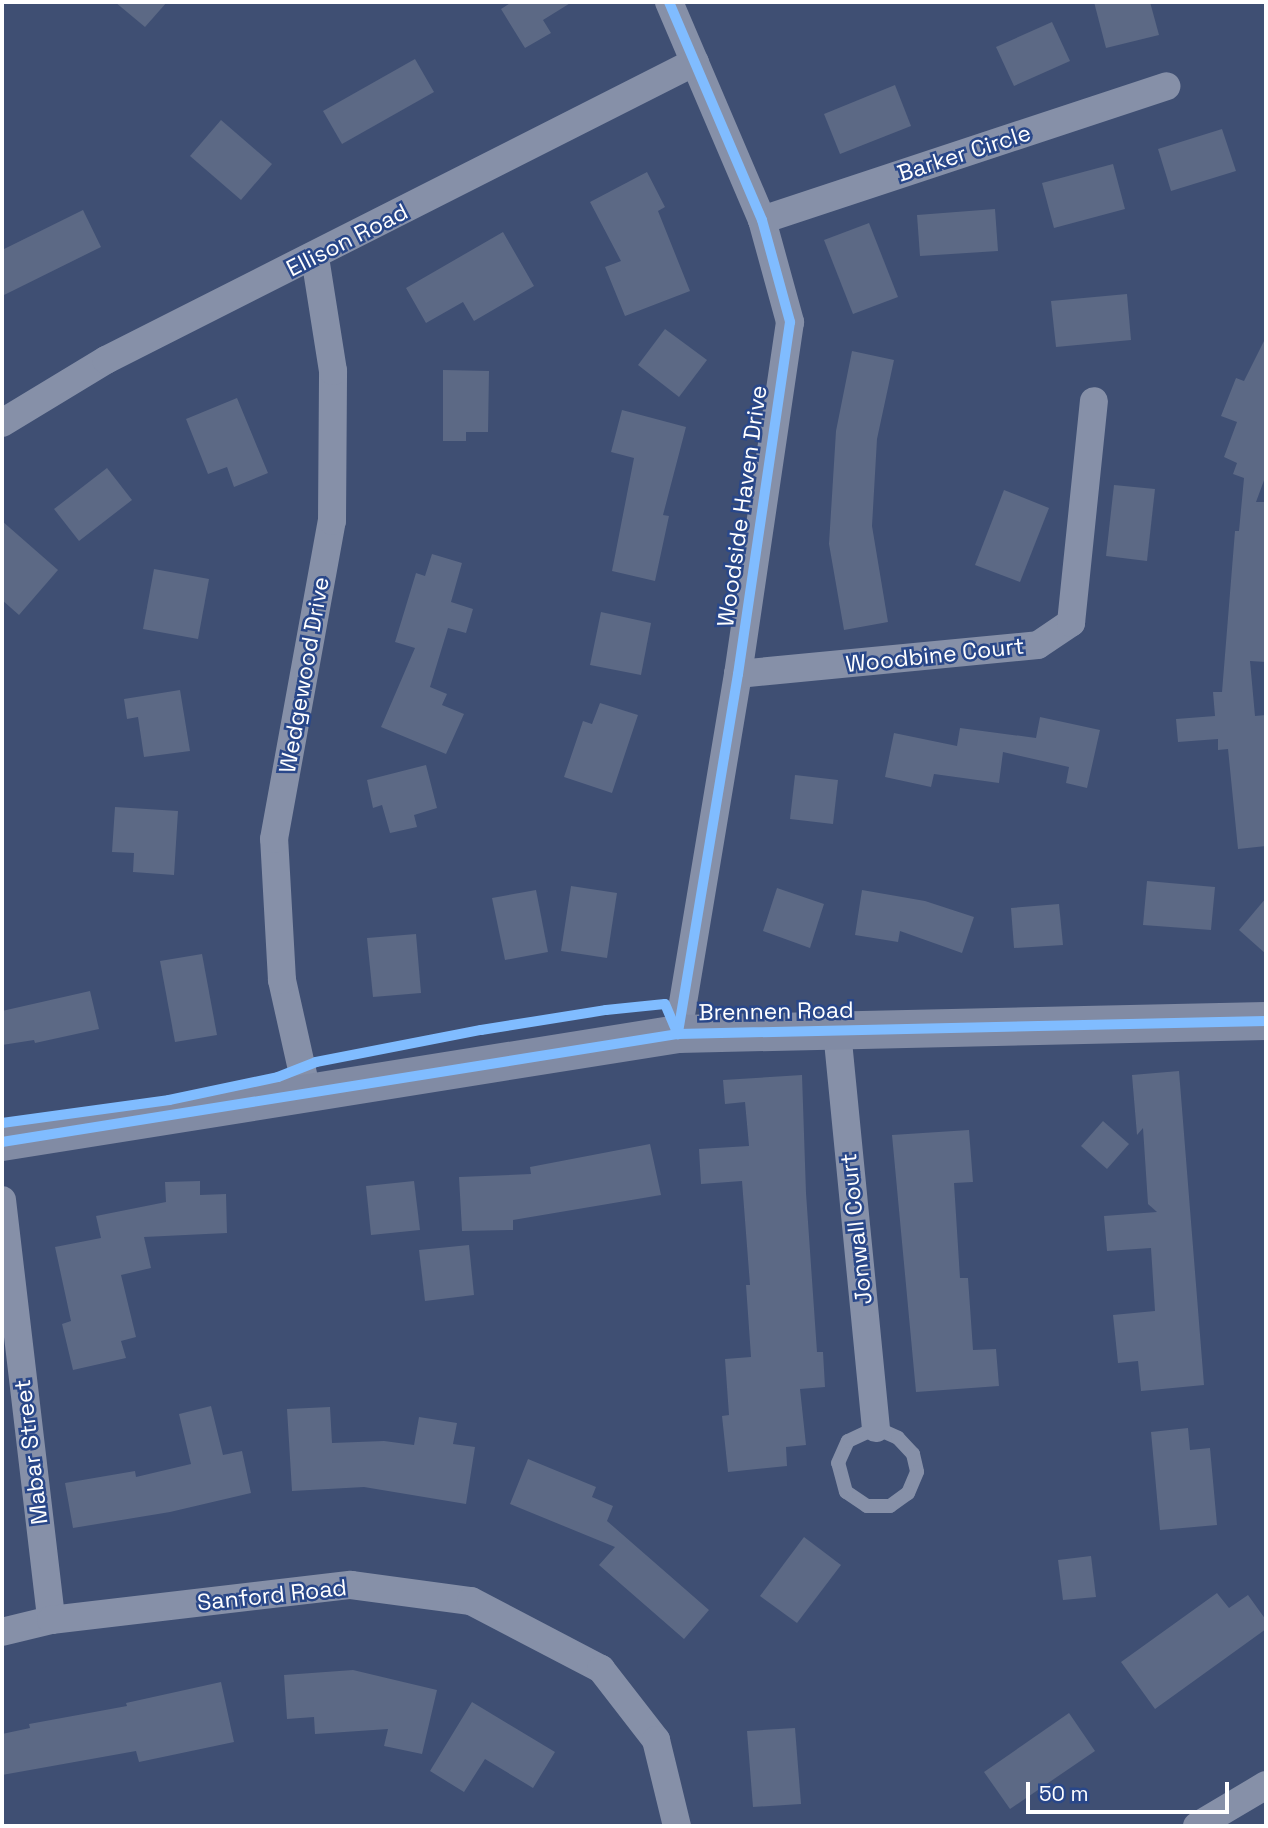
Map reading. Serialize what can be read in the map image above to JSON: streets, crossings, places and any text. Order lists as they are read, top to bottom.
{
  "streets": {
    "street": [
      "Barker Circle",
      "Ellison Road",
      "Woodside Haven Drive",
      "Woodbine Court",
      "Wedgewood Drive",
      "Brennen Road",
      "Jonwall Court",
      "Mabar Street",
      "Sanford Road"
    ]
  },
  "crossings": [
    ["Barker Circle", "Woodside Haven Drive"],
    ["Ellison Road", "Woodside Haven Drive"],
    ["Ellison Road", "Wedgewood Drive"],
    ["Woodside Haven Drive", "Woodbine Court"],
    ["Woodside Haven Drive", "Brennen Road"],
    ["Wedgewood Drive", "Brennen Road"],
    ["Brennen Road", "Jonwall Court"],
    ["Mabar Street", "Sanford Road"]
  ],
  "scale_bar": "50 m"
}
